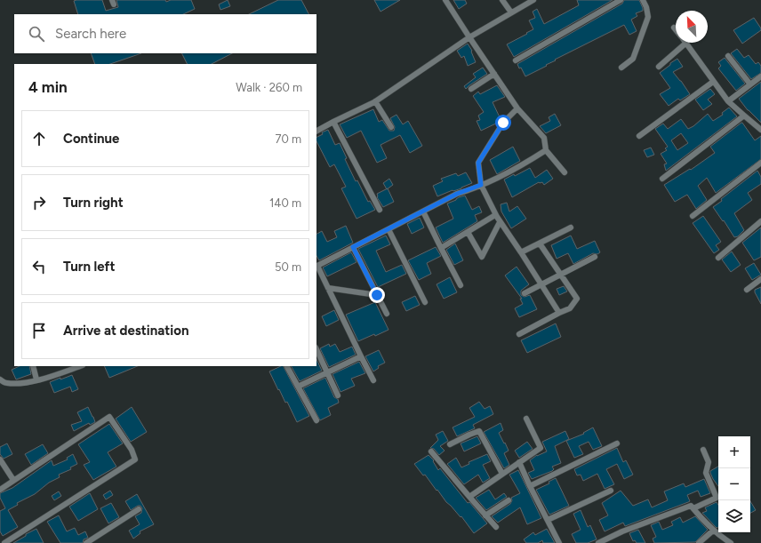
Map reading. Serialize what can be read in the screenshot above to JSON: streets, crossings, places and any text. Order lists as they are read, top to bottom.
{
  "north": "top left",
  "page": {
    "search": "Search here",
    "heading": ["4 min", "Walk · 260 m"],
    "list": [
      ["Continue", "70 m"],
      ["Turn right", "140 m"],
      ["Turn left", "50 m"],
      "Arrive at destination"
    ],
    "map_buttons": ["+", "−"]
  }
}
